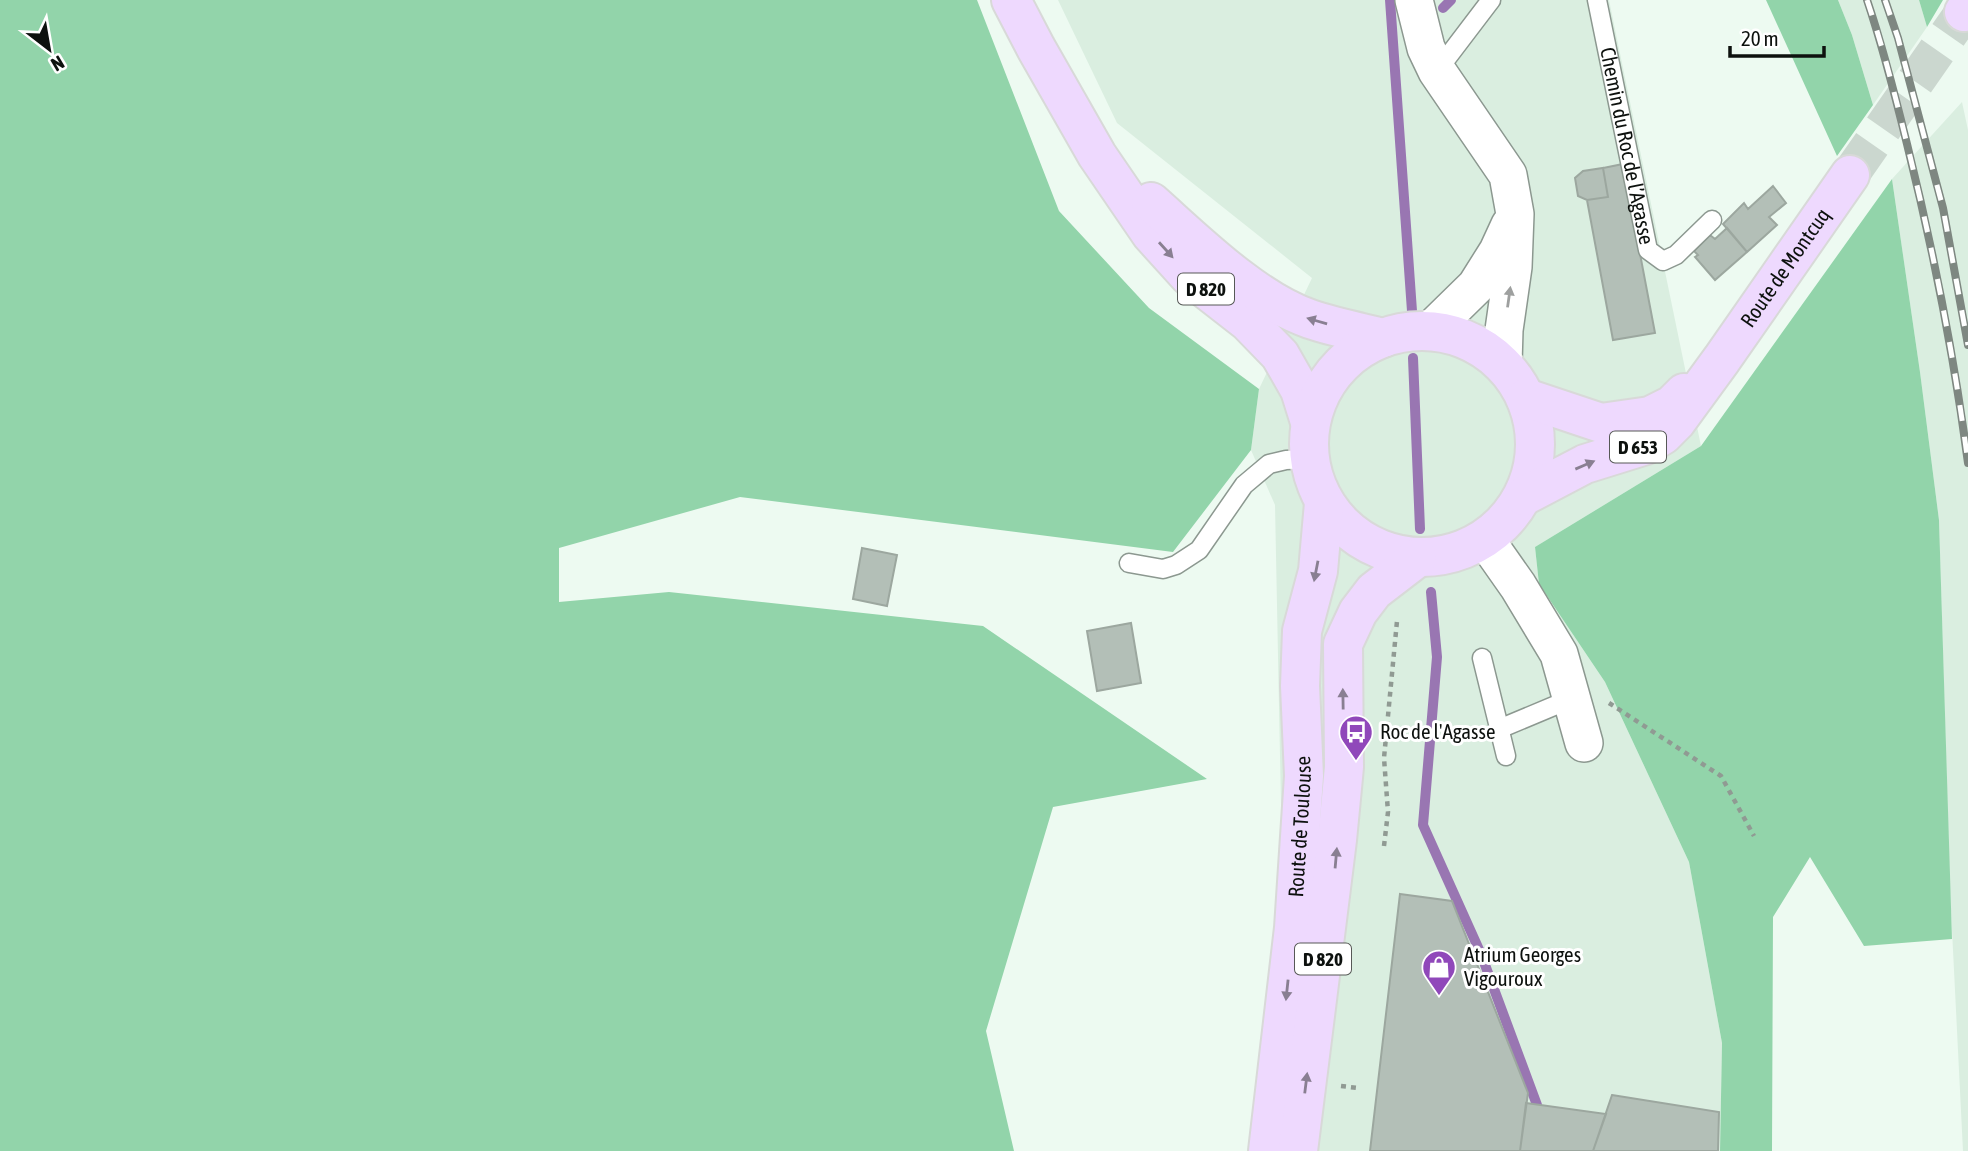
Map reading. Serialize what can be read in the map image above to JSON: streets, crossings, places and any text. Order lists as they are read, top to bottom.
{
  "streets": {
    "main road": [
      "Route de Montcuq",
      "D 820",
      "D 653",
      "Route de Toulouse"
    ],
    "lane": ["Chemin du Roc de l’Agasse"]
  },
  "crossings": [
    ["Route de Montcuq", "D 820"],
    ["Route de Montcuq", "Route de Toulouse"],
    ["D 820", "Route de Toulouse"]
  ],
  "places": {
    "bus stop": ["Roc de l'Agasse"],
    "shop": ["Atrium Georges Vigouroux"]
  },
  "scale_bar": "20 m",
  "north": "bottom right"
}
